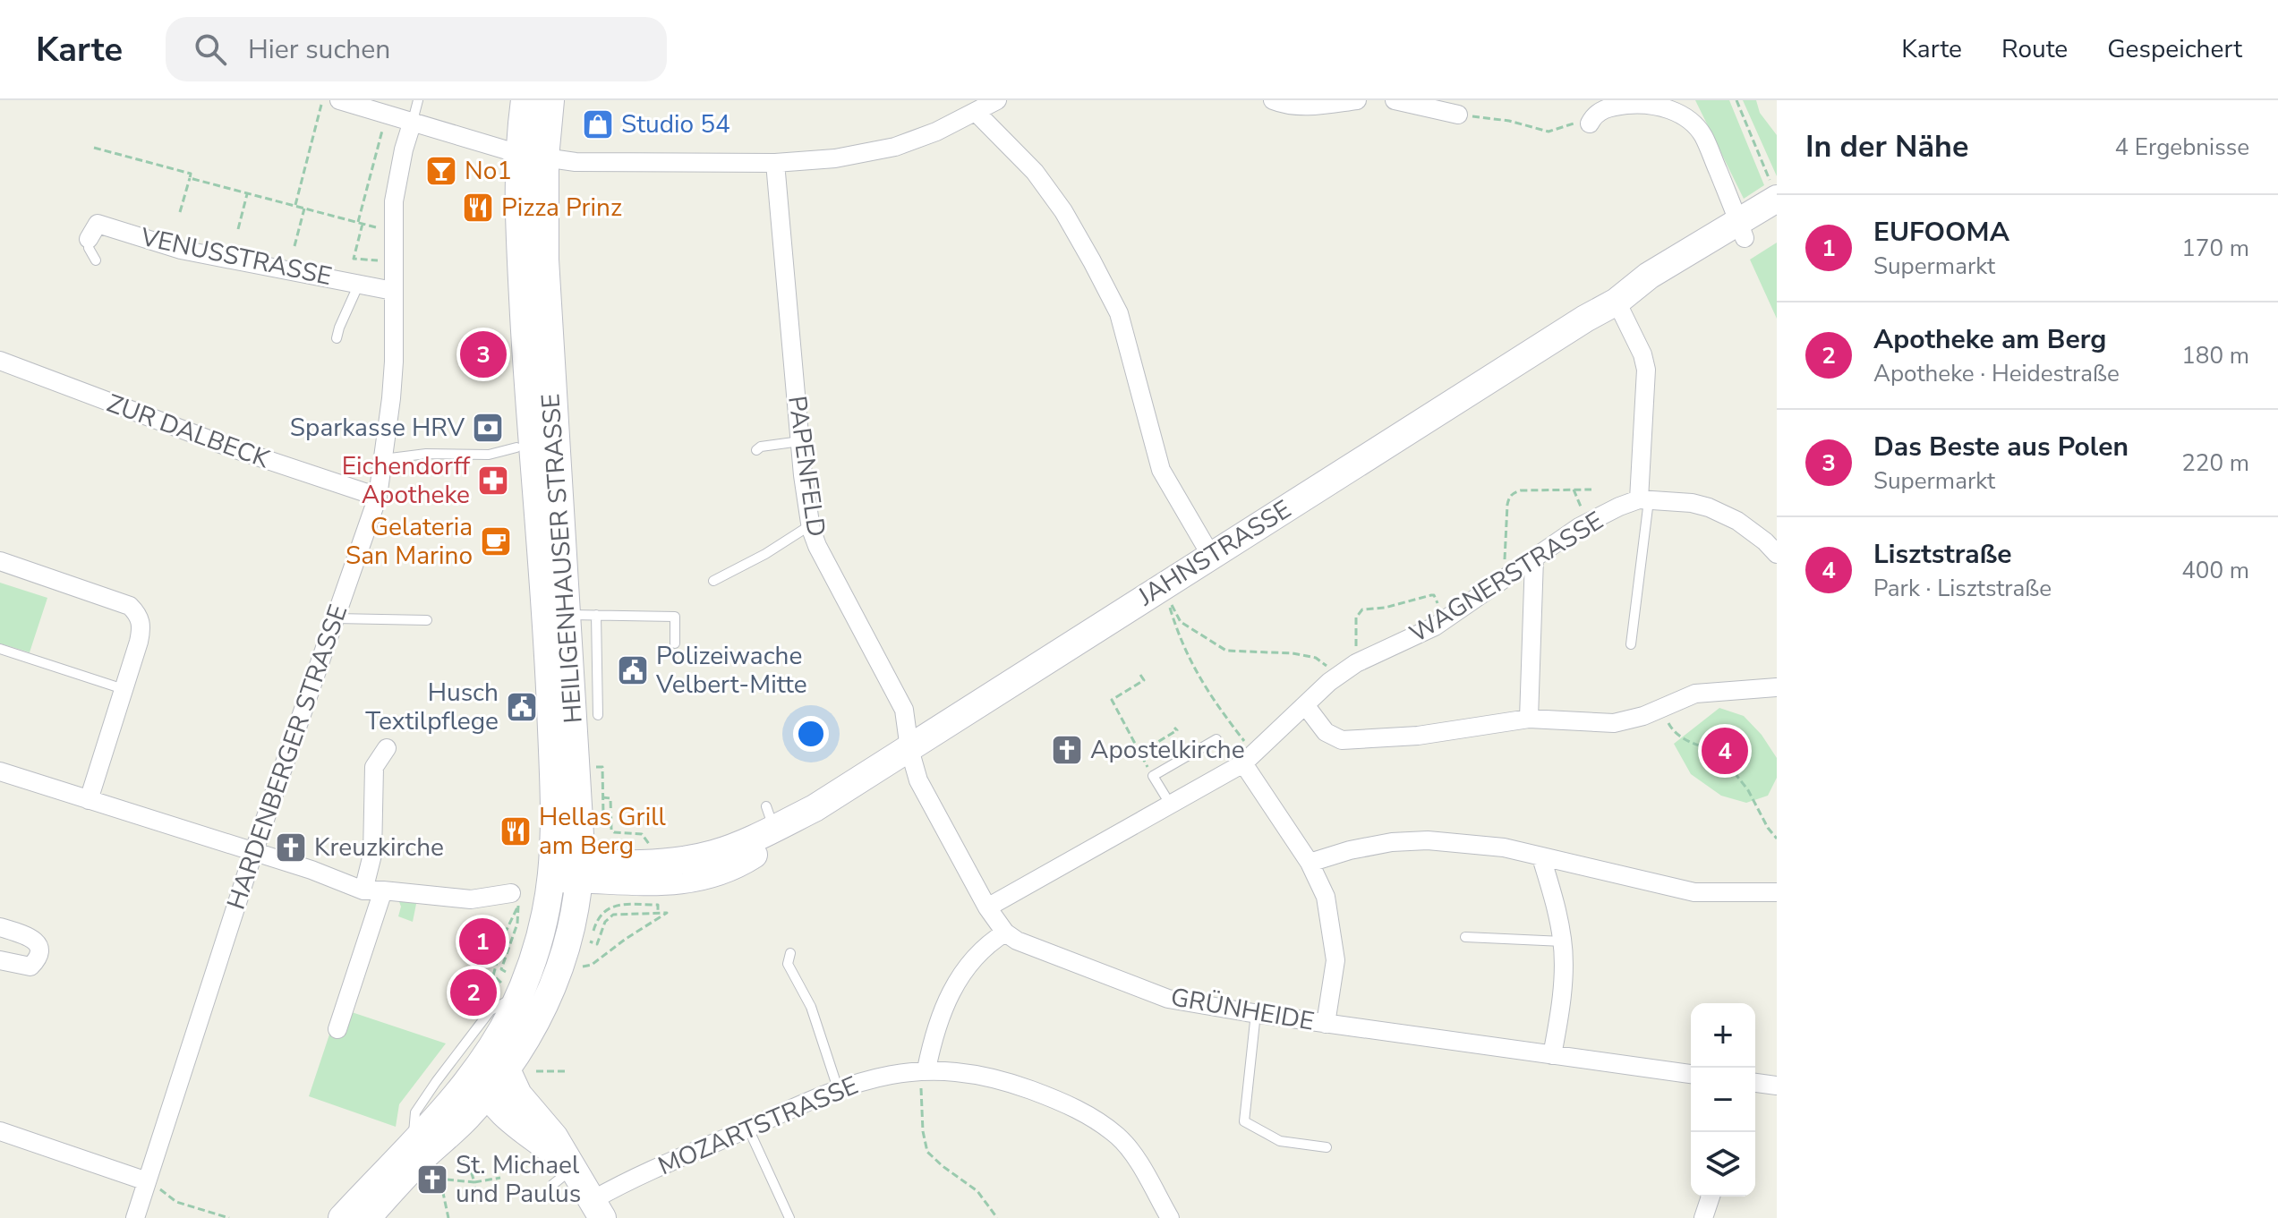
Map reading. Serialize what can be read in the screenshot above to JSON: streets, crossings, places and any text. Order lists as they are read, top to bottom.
{
  "streets": {
    "street": [
      "VENUSSTRASSE",
      "ZUR DALBECK",
      "PAPENFELD",
      "JAHNSTRASSE",
      "HEILIGENHAUSER STRASSE",
      "WAGNERSTRASSE",
      "HARDENBERGER STRASSE",
      "GRÜNHEIDE",
      "MOZARTSTRASSE"
    ]
  },
  "crossings": [
    ["VENUSSTRASSE", "HARDENBERGER STRASSE"],
    ["ZUR DALBECK", "HARDENBERGER STRASSE"],
    ["PAPENFELD", "JAHNSTRASSE"],
    ["PAPENFELD", "GRÜNHEIDE"],
    ["JAHNSTRASSE", "HEILIGENHAUSER STRASSE"],
    ["JAHNSTRASSE", "WAGNERSTRASSE"],
    ["JAHNSTRASSE", "GRÜNHEIDE"],
    ["WAGNERSTRASSE", "GRÜNHEIDE"]
  ],
  "places": {
    "shop": ["Studio 54"],
    "bar": ["No1"],
    "restaurant": ["Pizza Prinz", "Hellas Grill am Berg"],
    "bank": ["Sparkasse HRV"],
    "pharmacy": ["Eichendorff Apotheke"],
    "cafe": ["Gelateria San Marino"],
    "public building": ["Polizeiwache Velbert-Mitte", "Husch Textilpflege"],
    "church": ["Apostelkirche", "Kreuzkirche", "St. Michael und Paulus"]
  },
  "page": {
    "header": "Karte",
    "search": "Hier suchen",
    "nav": ["Karte", "Route", "Gespeichert"],
    "heading": ["In der Nähe", "4 Ergebnisse"],
    "list": [
      {
        "mark": "1",
        "name": "EUFOOMA",
        "note": "Supermarkt",
        "value": "170 m"
      },
      {
        "mark": "2",
        "name": "Apotheke am Berg",
        "note": "Apotheke · Heidestraße",
        "value": "180 m"
      },
      {
        "mark": "3",
        "name": "Das Beste aus Polen",
        "note": "Supermarkt",
        "value": "220 m"
      },
      {
        "mark": "4",
        "name": "Lisztstraße",
        "note": "Park · Lisztstraße",
        "value": "400 m"
      }
    ],
    "pins": [
      "3",
      "4",
      "1",
      "2"
    ],
    "map_buttons": ["+", "−"]
  }
}
